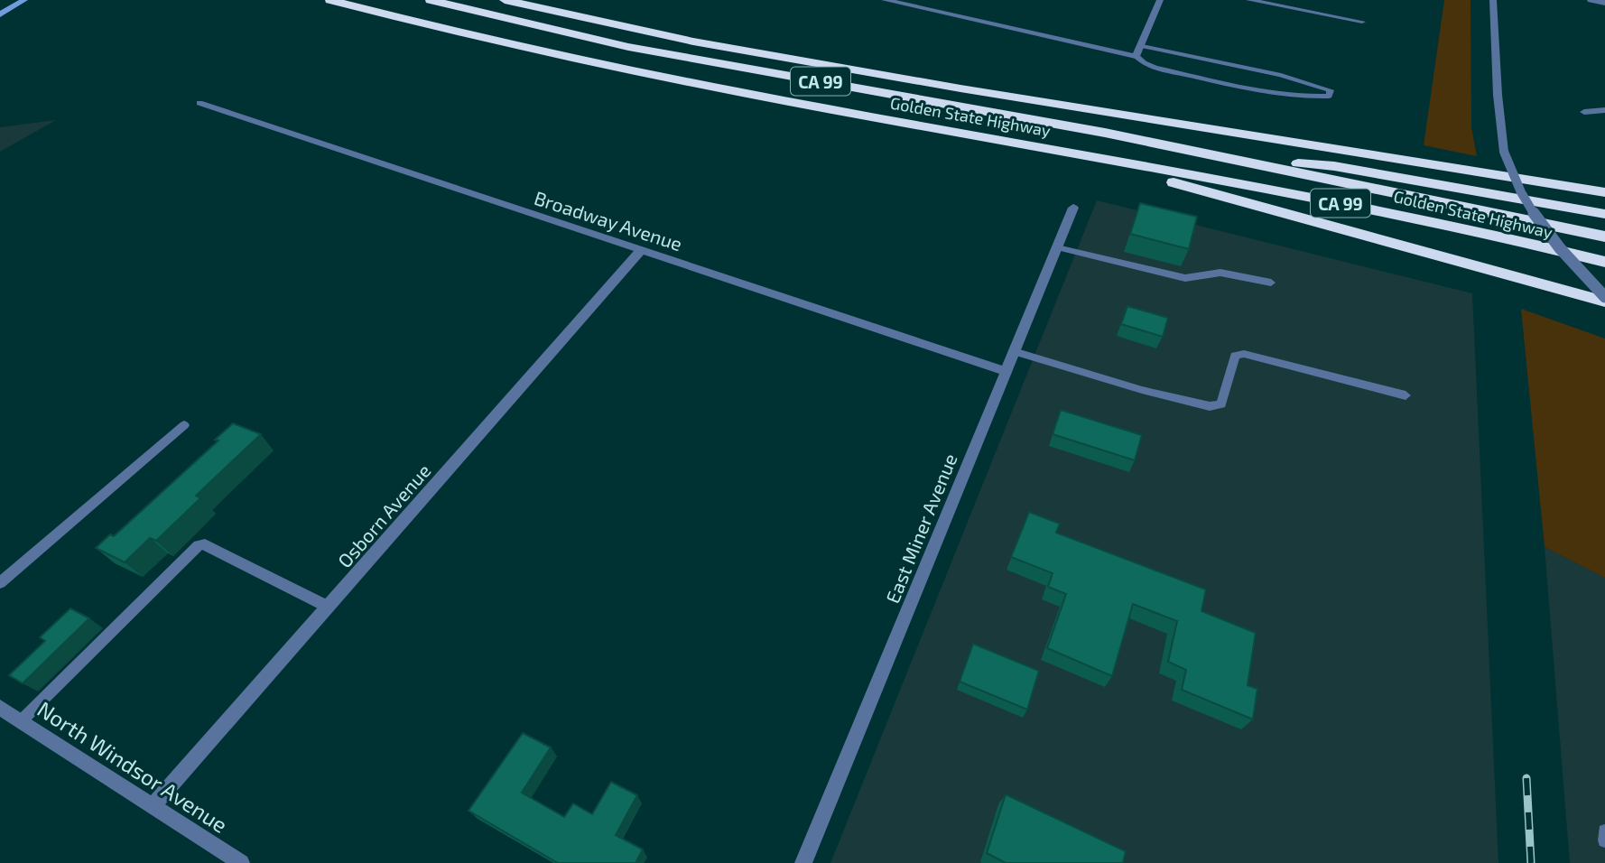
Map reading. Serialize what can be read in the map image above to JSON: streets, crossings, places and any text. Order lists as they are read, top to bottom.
{
  "streets": {
    "highway": ["CA 99", "Golden State Highway"],
    "street": [
      "Broadway Avenue",
      "Osborn Avenue",
      "East Miner Avenue",
      "North Windsor Avenue"
    ]
  },
  "crossings": [
    ["Broadway Avenue", "Osborn Avenue"],
    ["Broadway Avenue", "East Miner Avenue"],
    ["Osborn Avenue", "North Windsor Avenue"]
  ]
}
